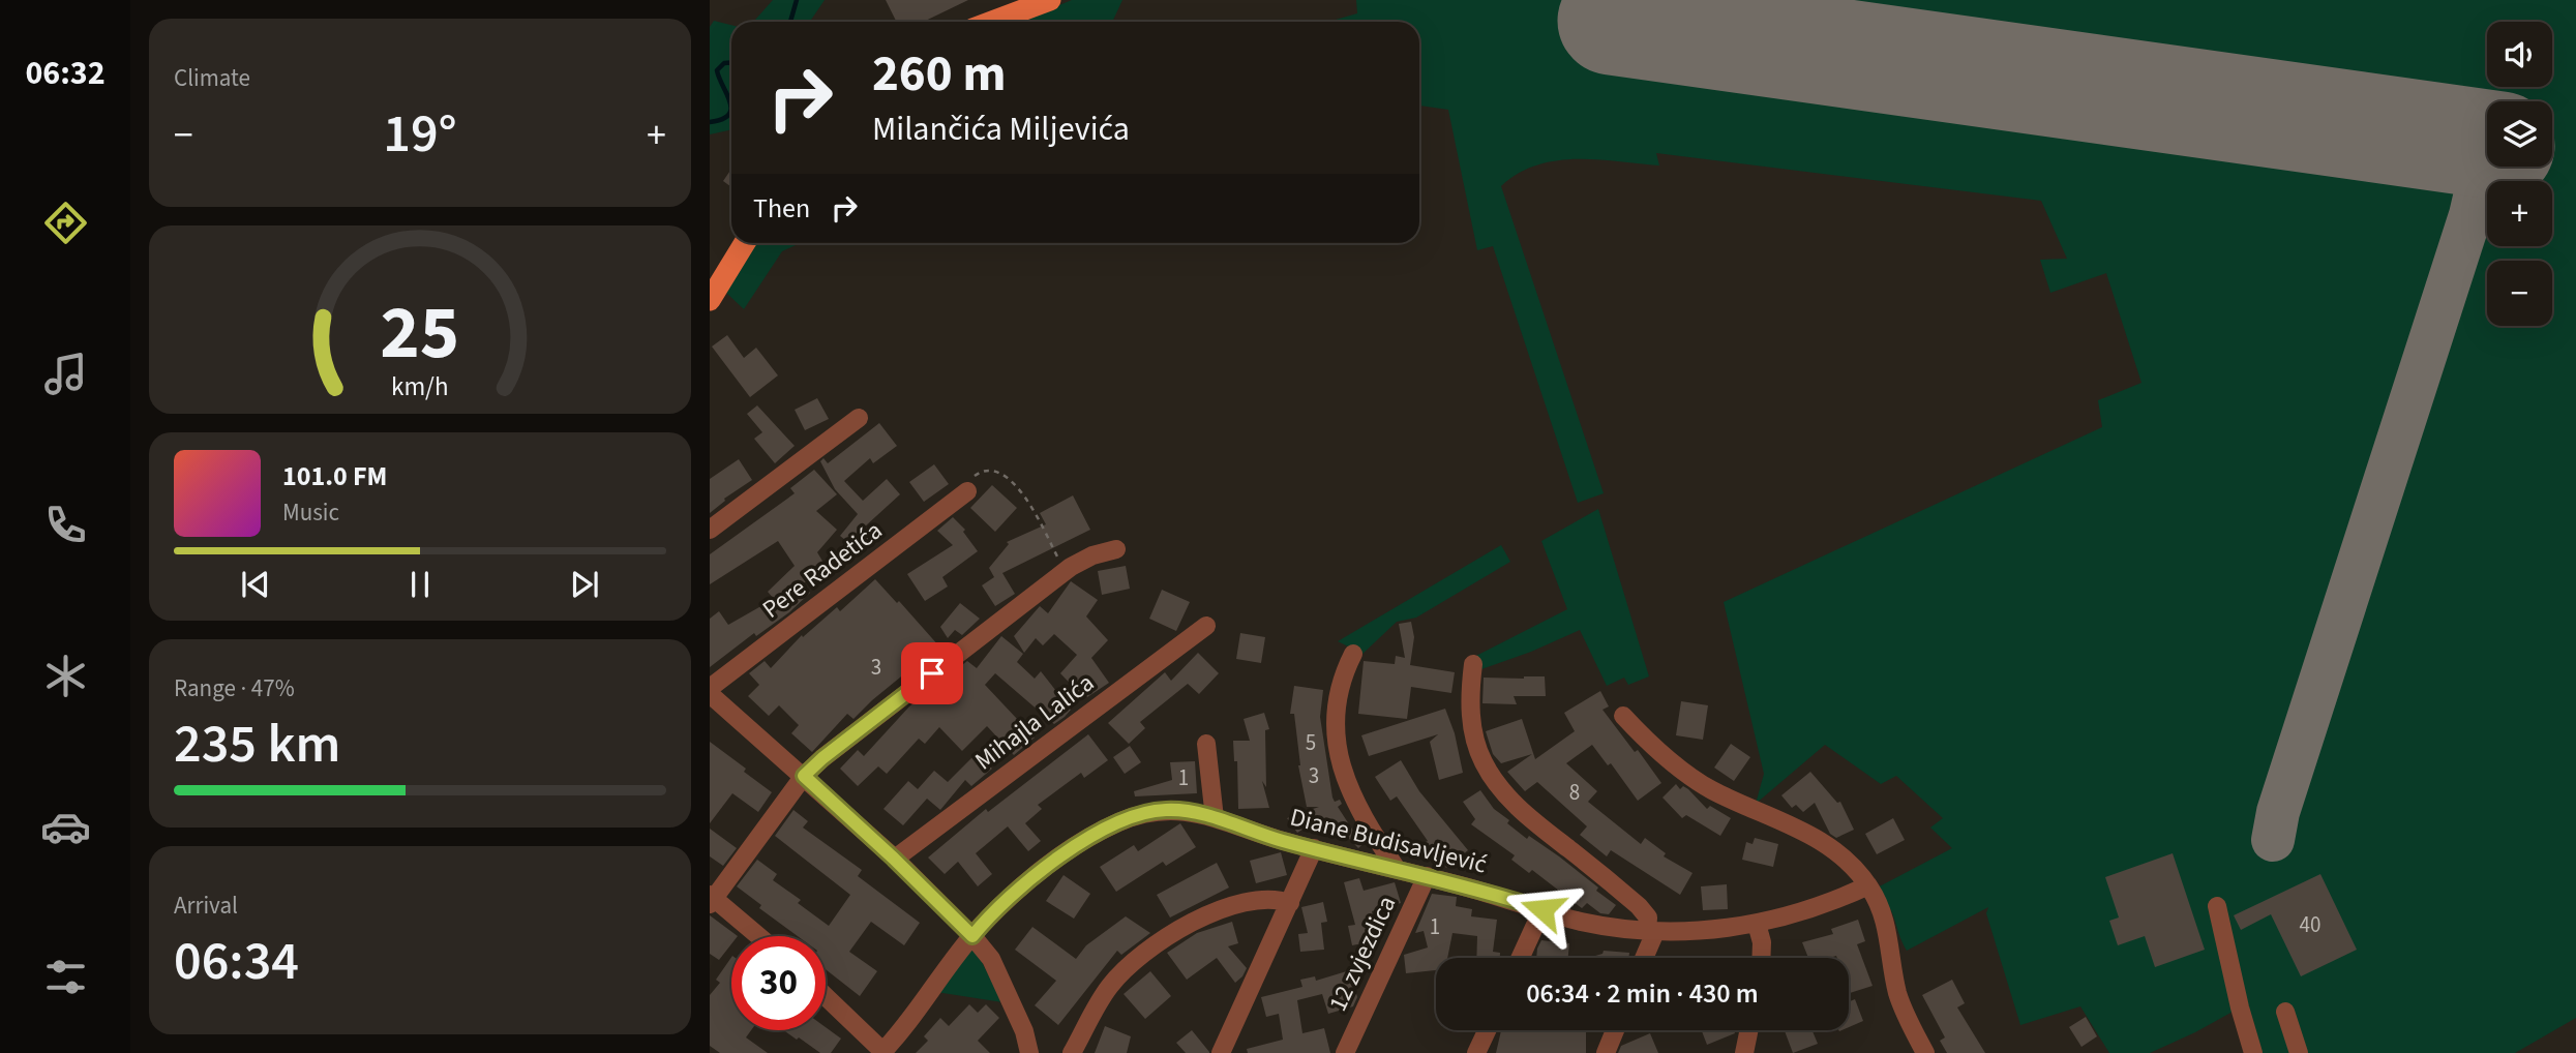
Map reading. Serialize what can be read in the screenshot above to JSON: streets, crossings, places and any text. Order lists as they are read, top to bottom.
{
  "streets": {
    "street": [
      "Pere Radetića",
      "Mihajla Lalića",
      "Diane Budisavljević",
      "12 zvjezdica"
    ]
  },
  "crossings": [
    ["Diane Budisavljević", "12 zvjezdica"]
  ],
  "house_numbers": [
    "3",
    "5",
    "3",
    "1",
    "8",
    "40",
    "1"
  ],
  "page": {
    "tabs": "06:32",
    "tile": [
      "Climate",
      ["Range · 47%", "235 km"],
      ["Arrival", "06:34"]
    ],
    "map_buttons": ["+", "−"],
    "turn": ["260 m", "Milančića Miljevića"],
    "heat": ["−", "19°", "+"],
    "then": "Then",
    "song": ["101.0 FM", "Music"],
    "limit": "30",
    "trip": "06:34 · 2 min · 430 m",
    "gauge": ["25", "km/h"]
  }
}
